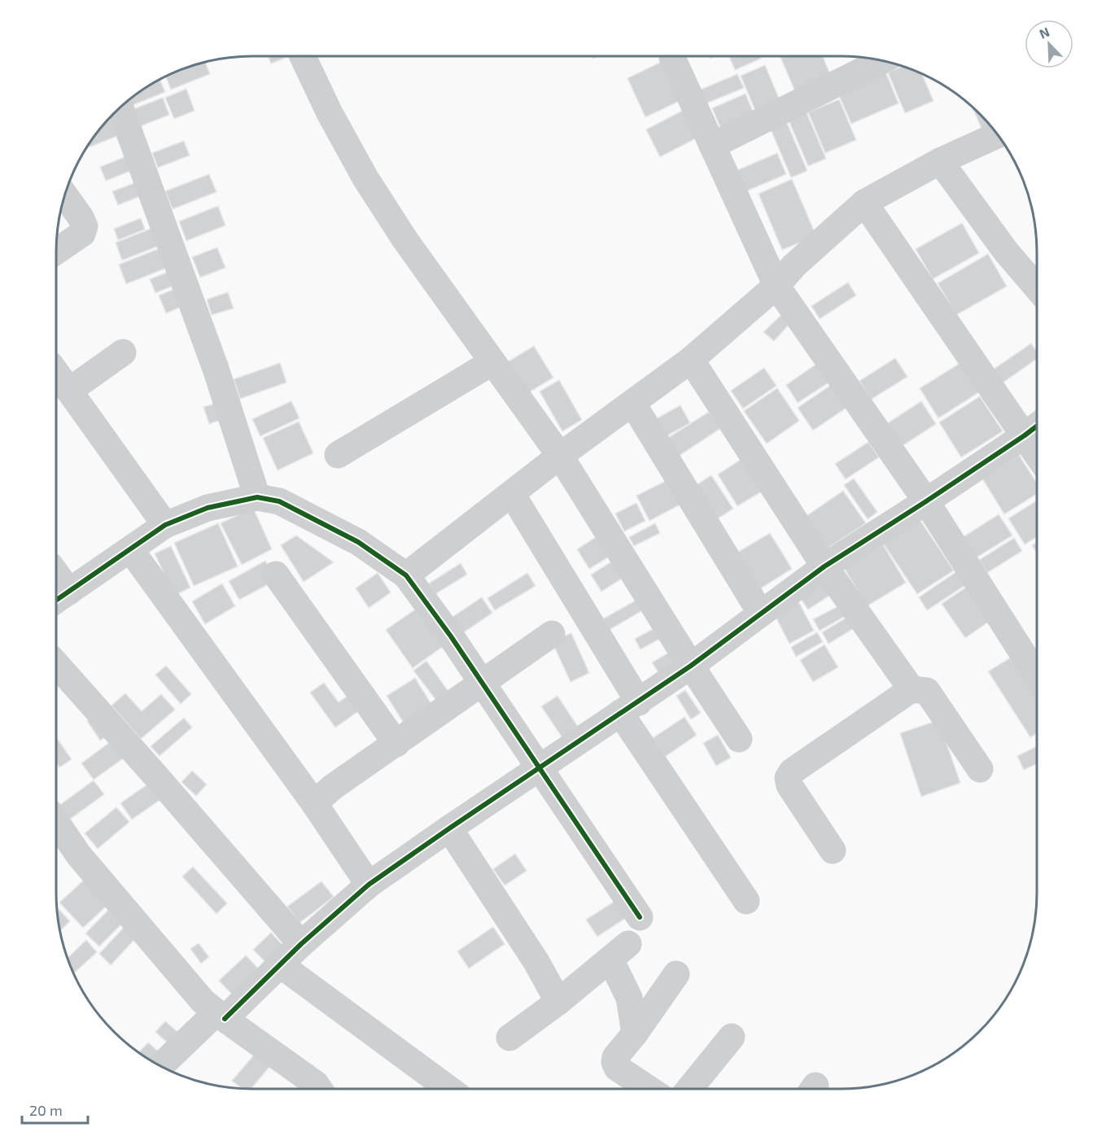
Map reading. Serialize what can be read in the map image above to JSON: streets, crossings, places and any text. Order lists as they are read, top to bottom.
{
  "scale_bar": "20 m",
  "north": "top left"
}
